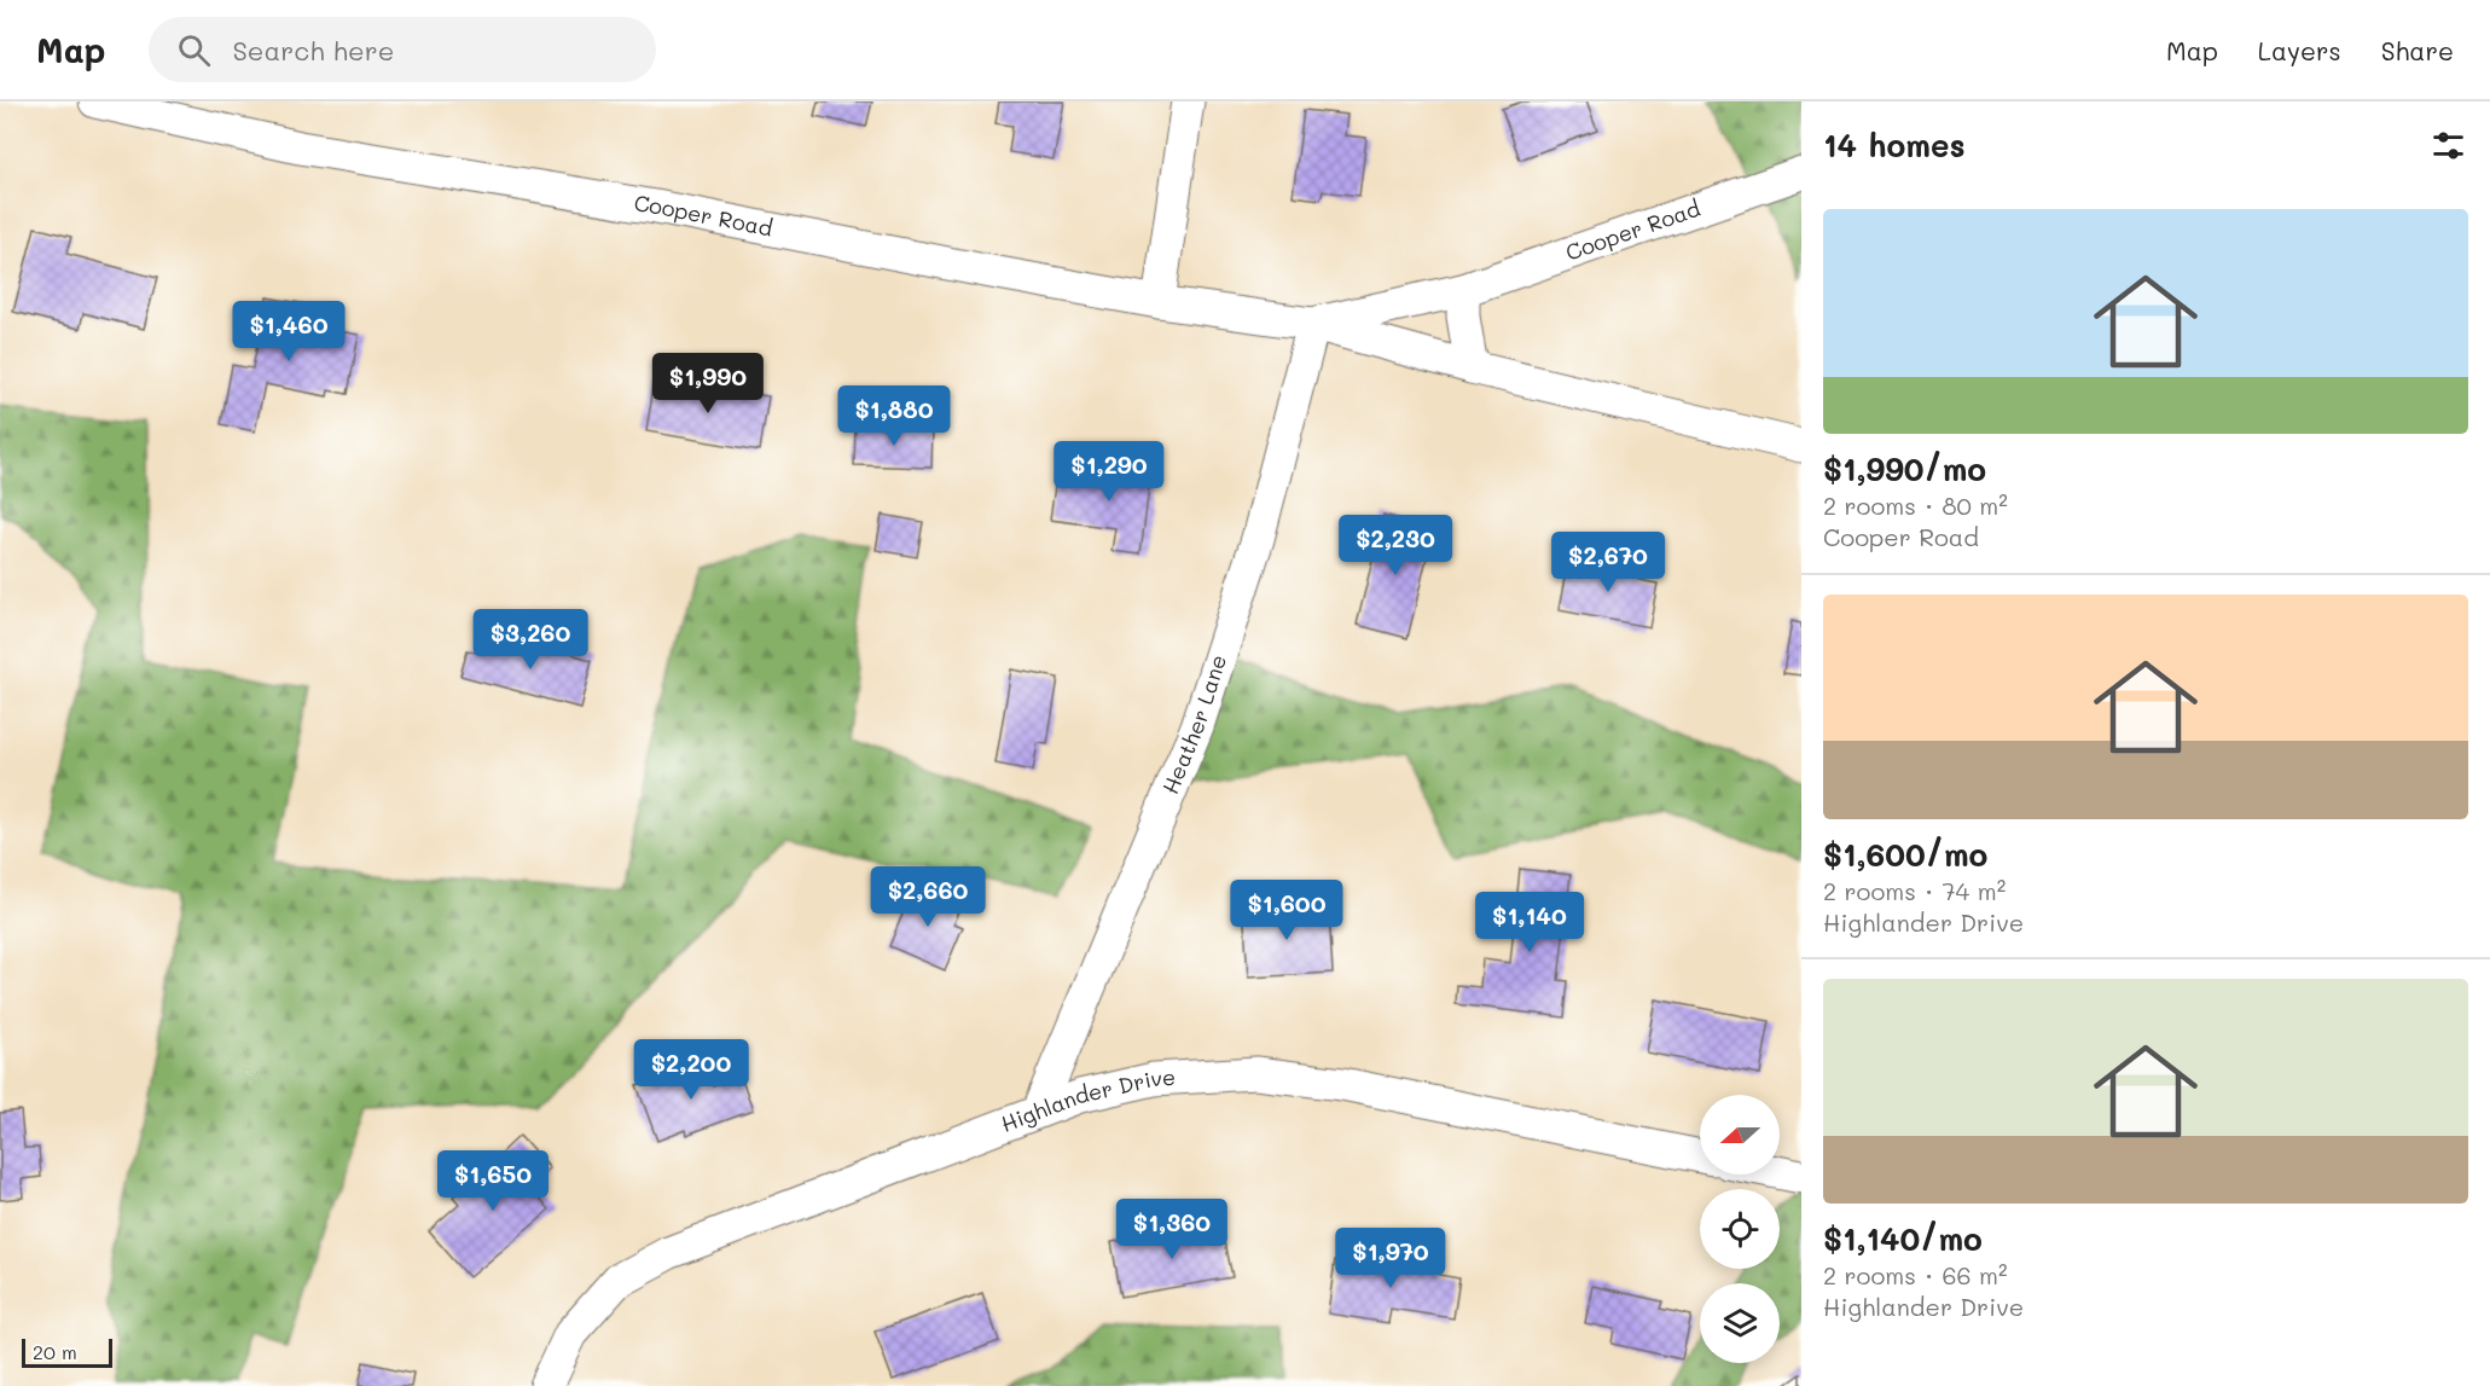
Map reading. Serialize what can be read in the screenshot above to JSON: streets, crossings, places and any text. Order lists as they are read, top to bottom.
{
  "streets": {
    "street": ["Cooper Road", "Heather Lane", "Highlander Drive"]
  },
  "crossings": [
    ["Cooper Road", "Heather Lane"],
    ["Heather Lane", "Highlander Drive"]
  ],
  "scale_bar": "20 m",
  "north": "left",
  "page": {
    "header": "Map",
    "search": "Search here",
    "nav": ["Map", "Layers", "Share"],
    "heading": "14 homes",
    "list": [
      {
        "name": "$1,990/mo",
        "note": "2 rooms · 80 m² · Cooper Road"
      },
      {
        "name": "$1,600/mo",
        "note": "2 rooms · 74 m² · Highlander Drive"
      },
      {
        "name": "$1,140/mo",
        "note": "2 rooms · 66 m² · Highlander Drive"
      }
    ],
    "price": [
      "$1,460",
      "$1,990",
      "$1,880",
      "$1,290",
      "$2,230",
      "$2,670",
      "$3,260",
      "$2,660",
      "$1,600",
      "$1,140",
      "$2,200",
      "$1,650",
      "$1,360",
      "$1,970"
    ],
    "scale": "20 m"
  }
}
